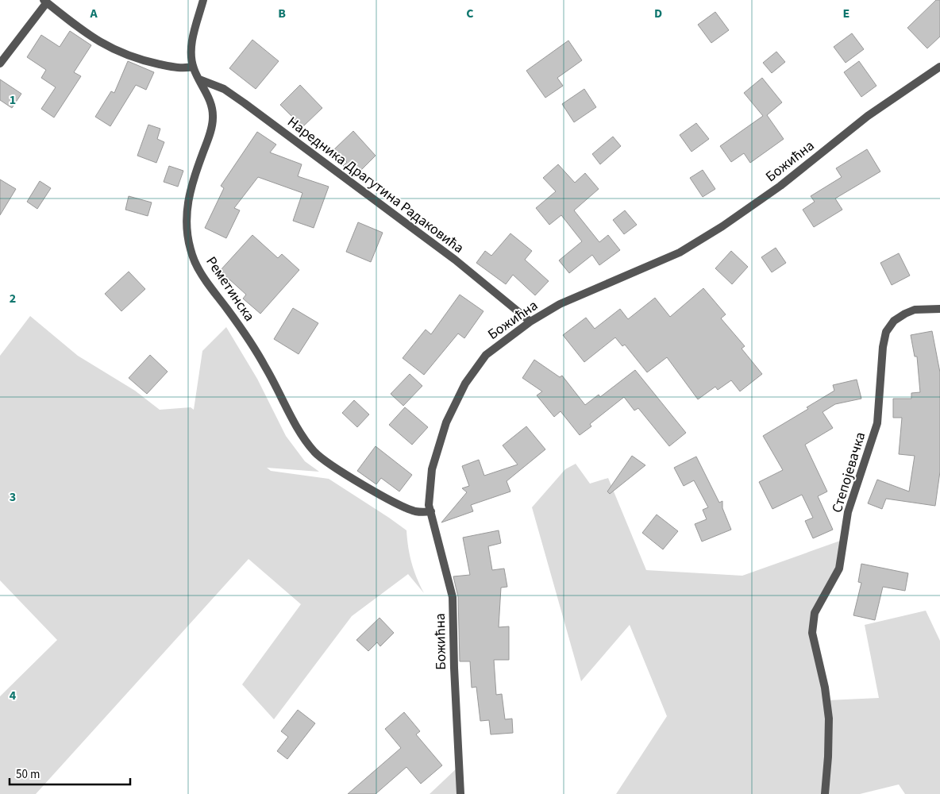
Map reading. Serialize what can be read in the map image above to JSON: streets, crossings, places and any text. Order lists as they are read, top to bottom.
{
  "streets": {
    "street": [
      "Божићна",
      "Наредника Драгутина Радаковића",
      "Реметинска",
      "Степојевачка"
    ]
  },
  "crossings": [
    ["Божићна", "Наредника Драгутина Радаковића"],
    ["Божићна", "Реметинска"],
    ["Наредника Драгутина Радаковића", "Реметинска"]
  ],
  "scale_bar": "50 m",
  "grid": {
    "columns": [
      "A",
      "B",
      "C",
      "D",
      "E"
    ],
    "rows": [
      "1",
      "2",
      "3",
      "4"
    ]
  }
}
